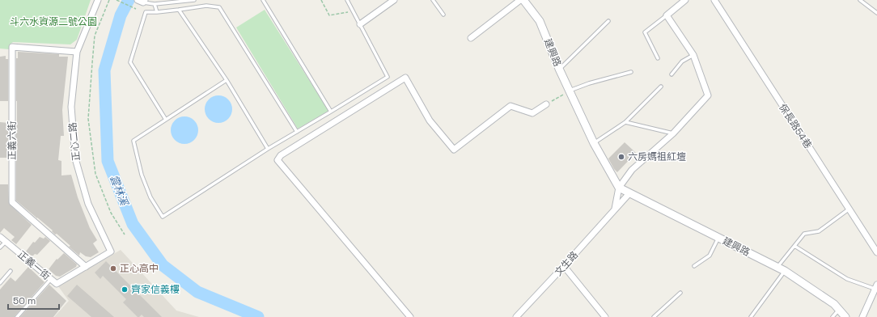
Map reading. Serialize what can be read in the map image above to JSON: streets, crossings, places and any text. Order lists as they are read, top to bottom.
{
  "streets": {
    "street": [
      "建興路",
      "保長路54巷",
      "正義六街",
      "正心二路",
      "文生路",
      "正義一街"
    ]
  },
  "crossings": [
    ["建興路", "文生路"],
    ["正義六街", "正心二路"],
    ["正義六街", "正義一街"],
    ["正心二路", "正義一街"]
  ],
  "water": ["雲林溪"],
  "parks": ["斗六水資源二號公園"],
  "places": ["六房媽祖紅壇", "正心高中", "齊家信義樓"],
  "scale_bar": "50 m"
}
